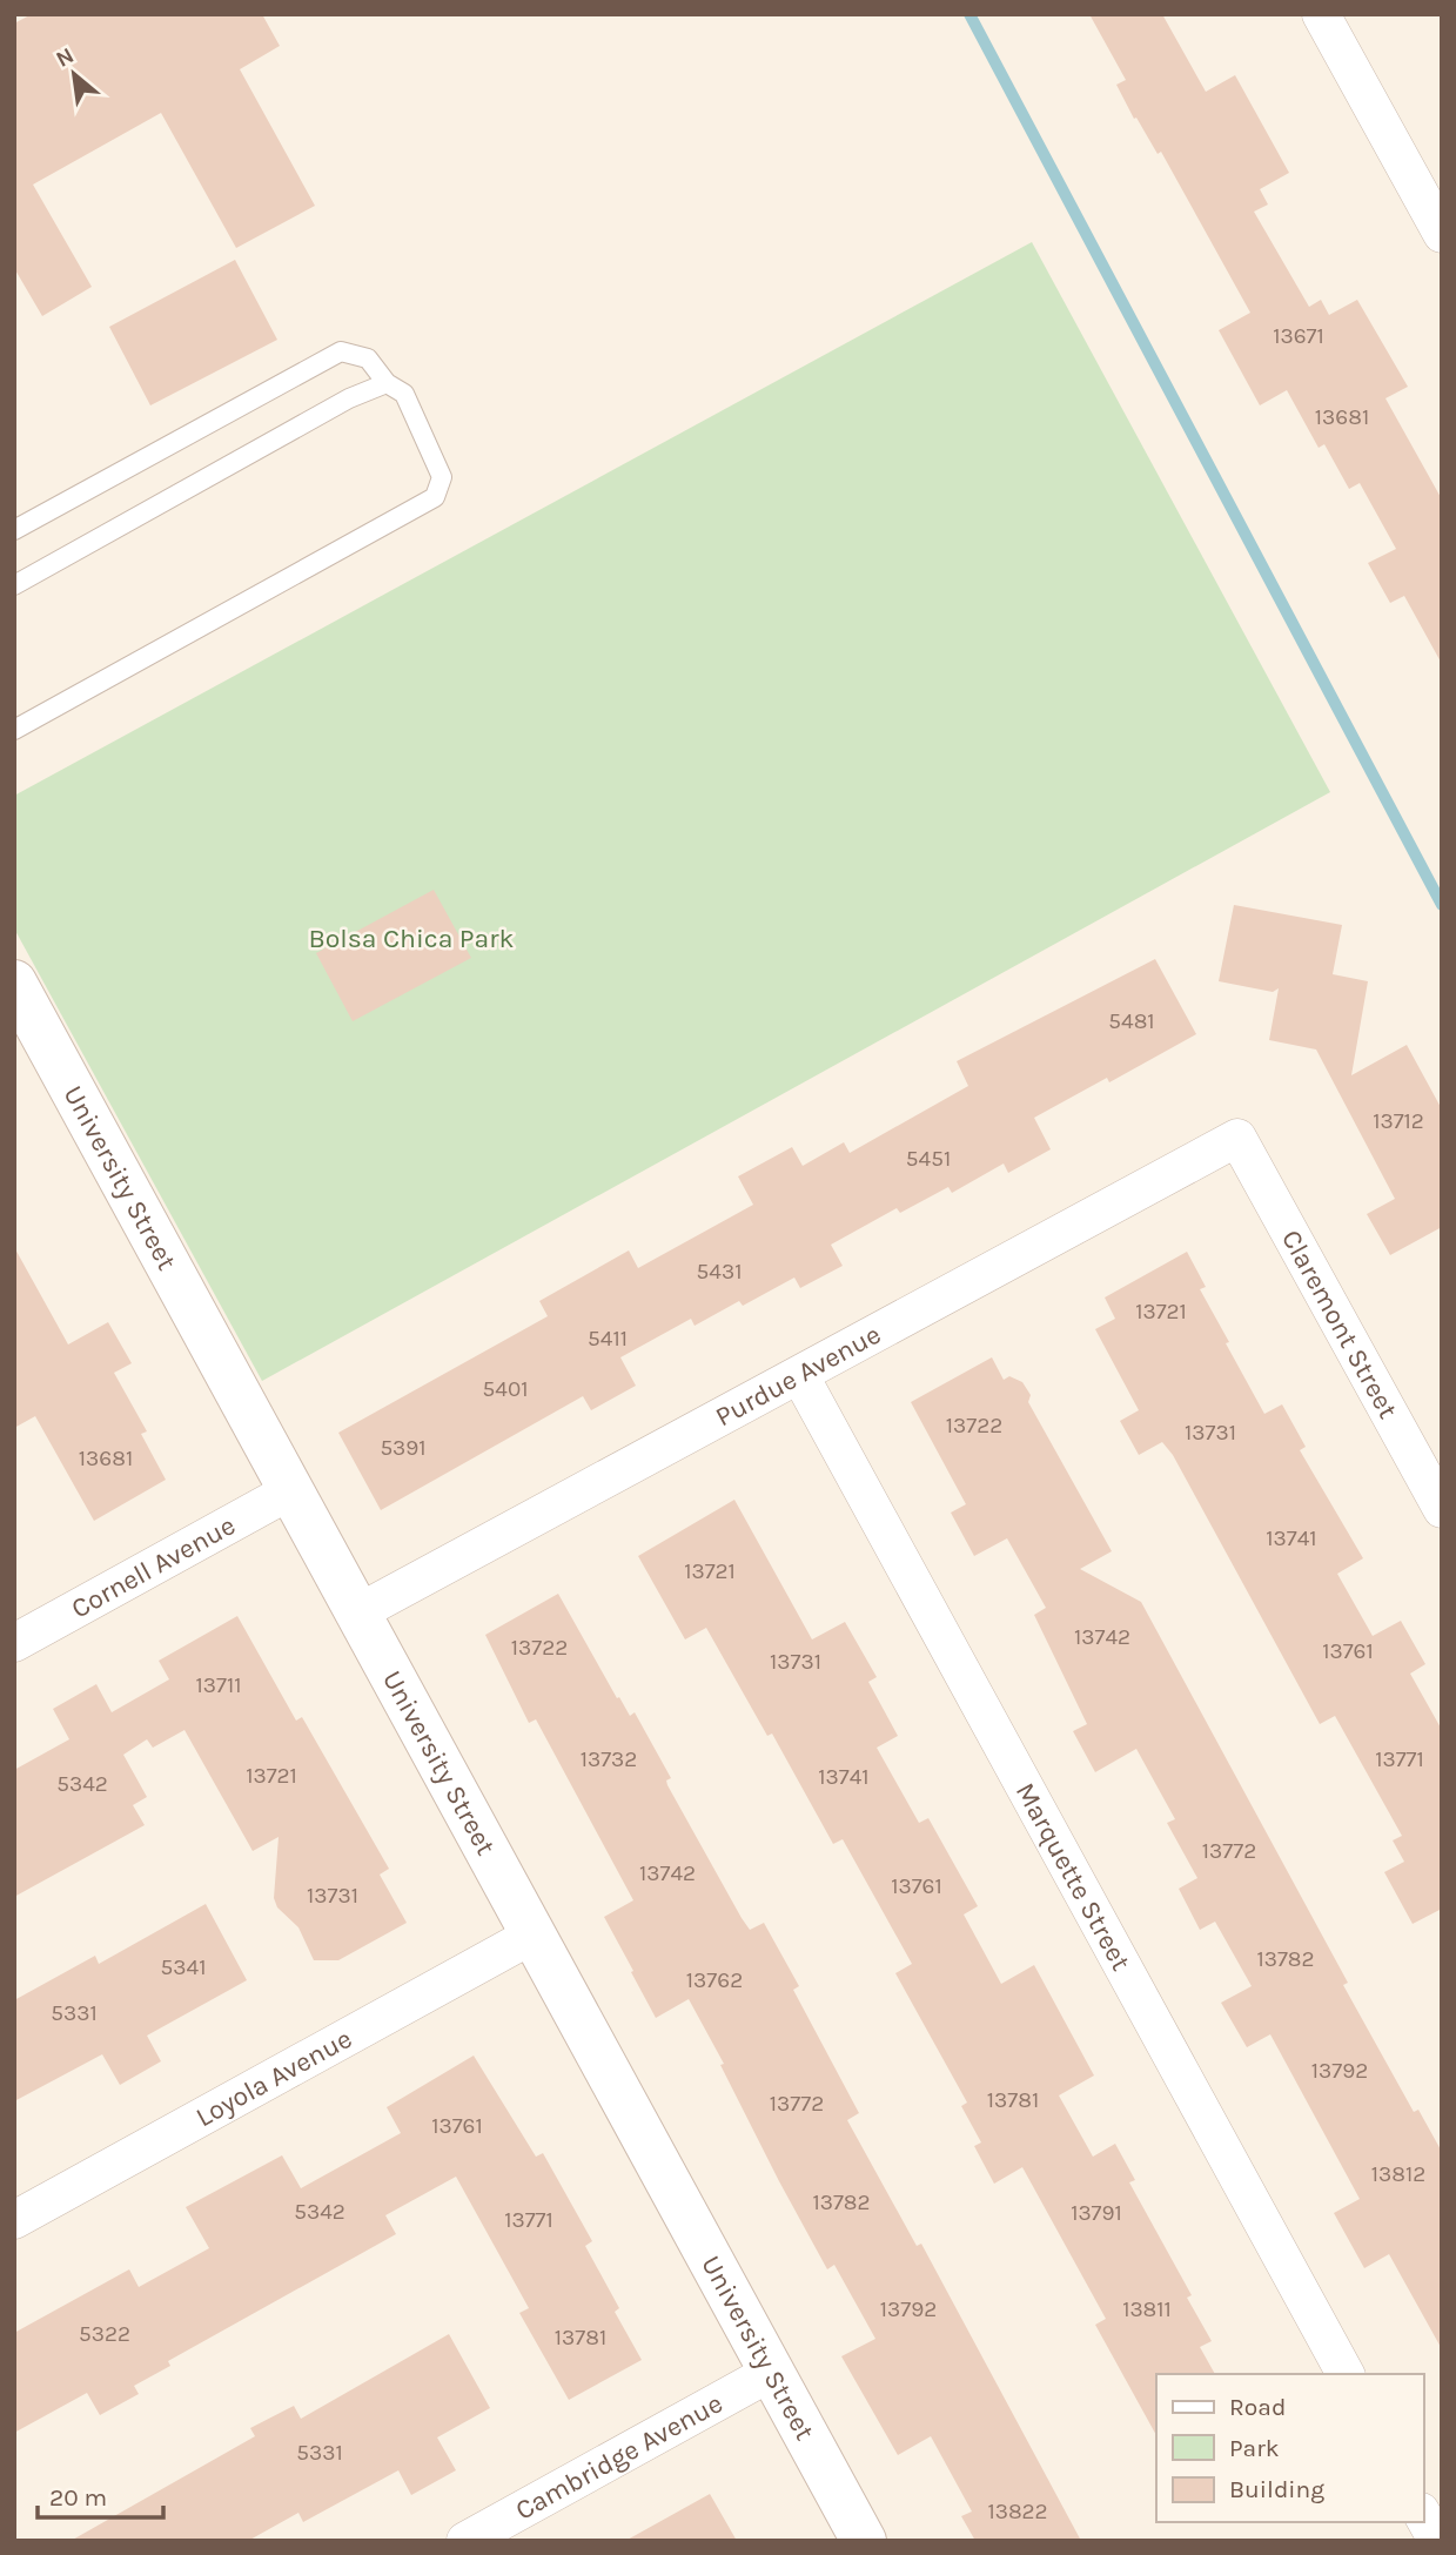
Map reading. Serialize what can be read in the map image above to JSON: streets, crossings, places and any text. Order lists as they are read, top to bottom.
{
  "streets": {
    "street": [
      "University Street",
      "Claremont Street",
      "Purdue Avenue",
      "Cornell Avenue",
      "Marquette Street",
      "Loyola Avenue",
      "Cambridge Avenue"
    ]
  },
  "crossings": [
    ["University Street", "Purdue Avenue"],
    ["University Street", "Cornell Avenue"],
    ["University Street", "Loyola Avenue"],
    ["University Street", "Cambridge Avenue"],
    ["Claremont Street", "Purdue Avenue"],
    ["Purdue Avenue", "Marquette Street"]
  ],
  "parks": ["Bolsa Chica Park"],
  "house_numbers": [
    "13671",
    "13681",
    "5481",
    "13712",
    "5451",
    "5431",
    "13721",
    "5411",
    "5401",
    "13722",
    "13731",
    "5391",
    "13681",
    "13741",
    "13721",
    "13742",
    "13722",
    "13761",
    "13731",
    "13711",
    "13732",
    "13771",
    "13721",
    "13741",
    "5342",
    "13772",
    "13742",
    "13761",
    "13731",
    "13782",
    "5341",
    "13762",
    "5331",
    "13792",
    "13781",
    "13772",
    "13761",
    "13812",
    "13782",
    "5342",
    "13791",
    "13771",
    "13792",
    "13811",
    "5322",
    "13781",
    "5331",
    "13822"
  ],
  "legend": ["Road", "Park", "Building"],
  "scale_bar": "20 m",
  "north": "top left"
}
